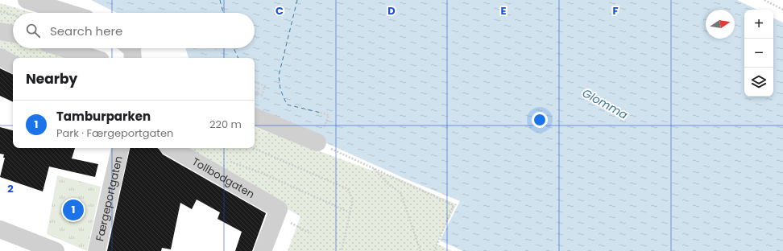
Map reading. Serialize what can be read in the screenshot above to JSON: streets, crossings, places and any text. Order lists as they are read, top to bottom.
{
  "streets": {
    "street": ["Tollbodgaten", "Færgeportgaten"]
  },
  "water": ["Glomma"],
  "north": "right",
  "page": {
    "map_buttons": ["+", "−"],
    "search": "Search here",
    "heading": "Nearby",
    "list": [
      {
        "mark": "1",
        "name": "Tamburparken",
        "note": "Park · Færgeportgaten",
        "value": "220 m"
      }
    ],
    "pins": "1"
  },
  "grid": {
    "columns": [
      "C",
      "D",
      "E",
      "F"
    ],
    "rows": ["2"]
  }
}
